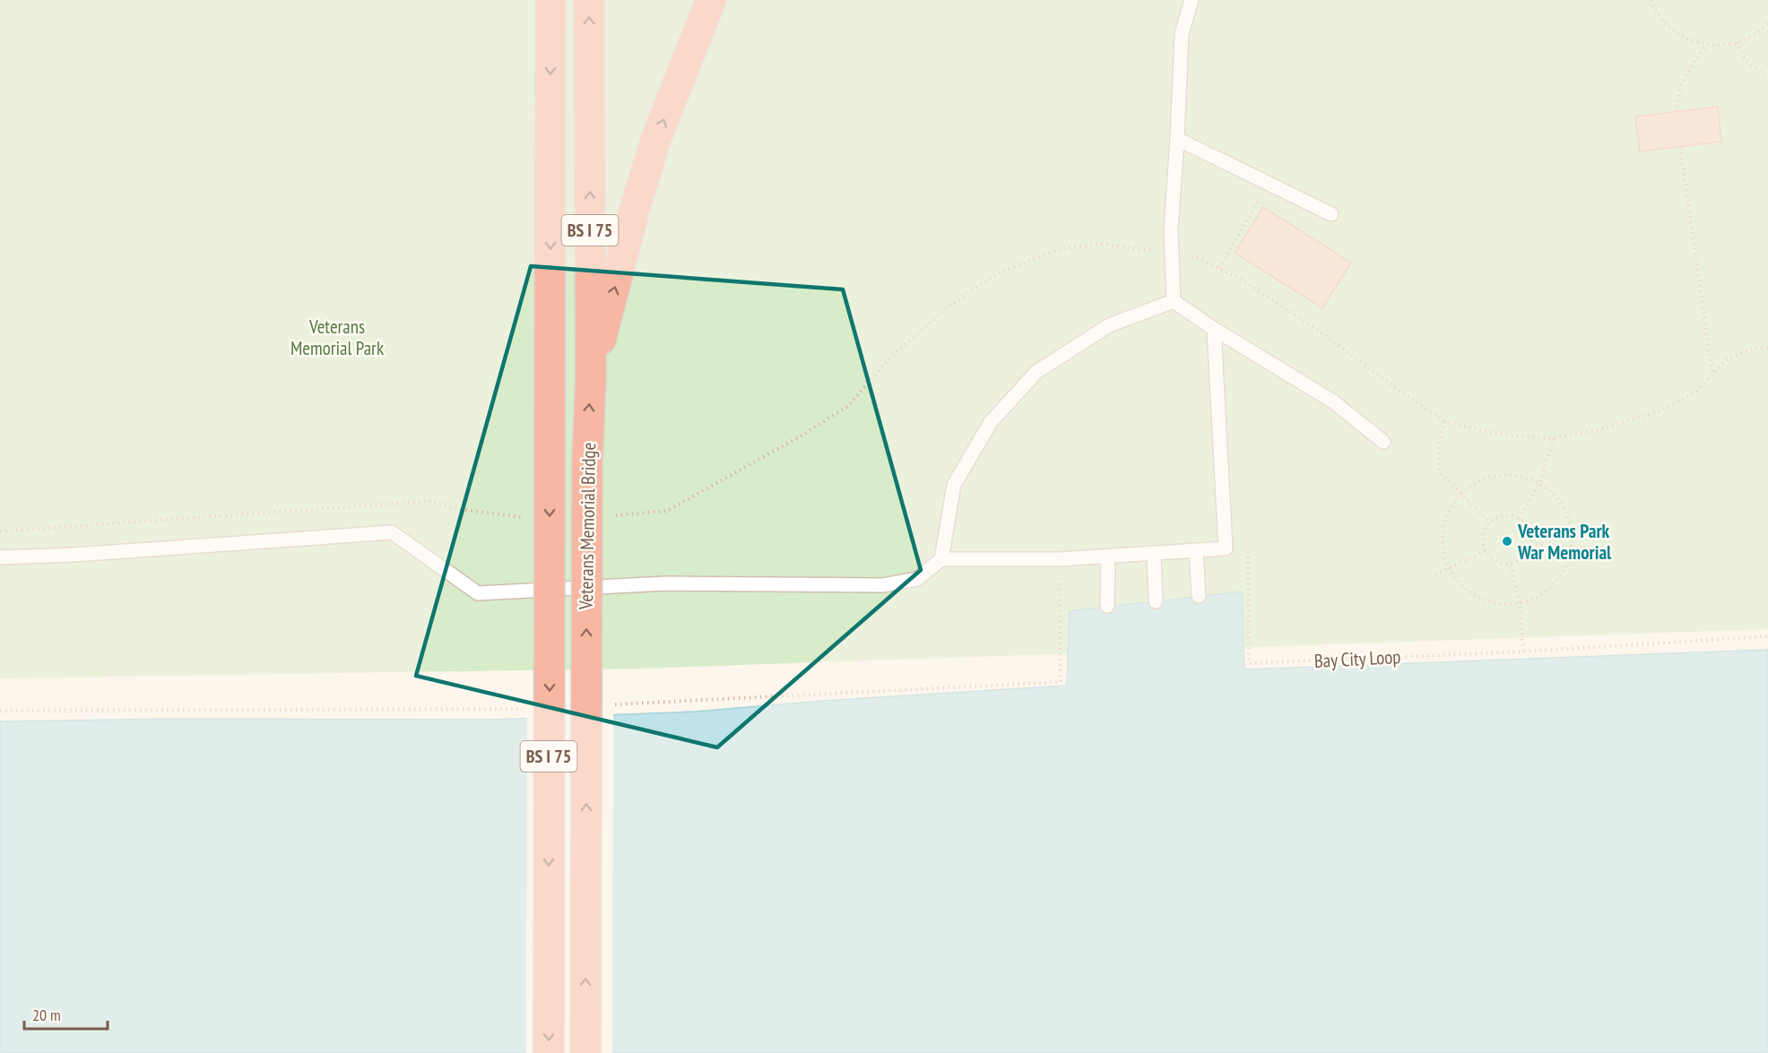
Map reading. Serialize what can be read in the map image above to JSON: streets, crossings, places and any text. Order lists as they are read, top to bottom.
{
  "streets": {
    "highway": ["BS I 75", "Veterans Memorial Bridge"],
    "path": ["Bay City Loop"]
  },
  "parks": ["Veterans Memorial Park"],
  "places": ["Veterans Park War Memorial"],
  "scale_bar": "20 m"
}
